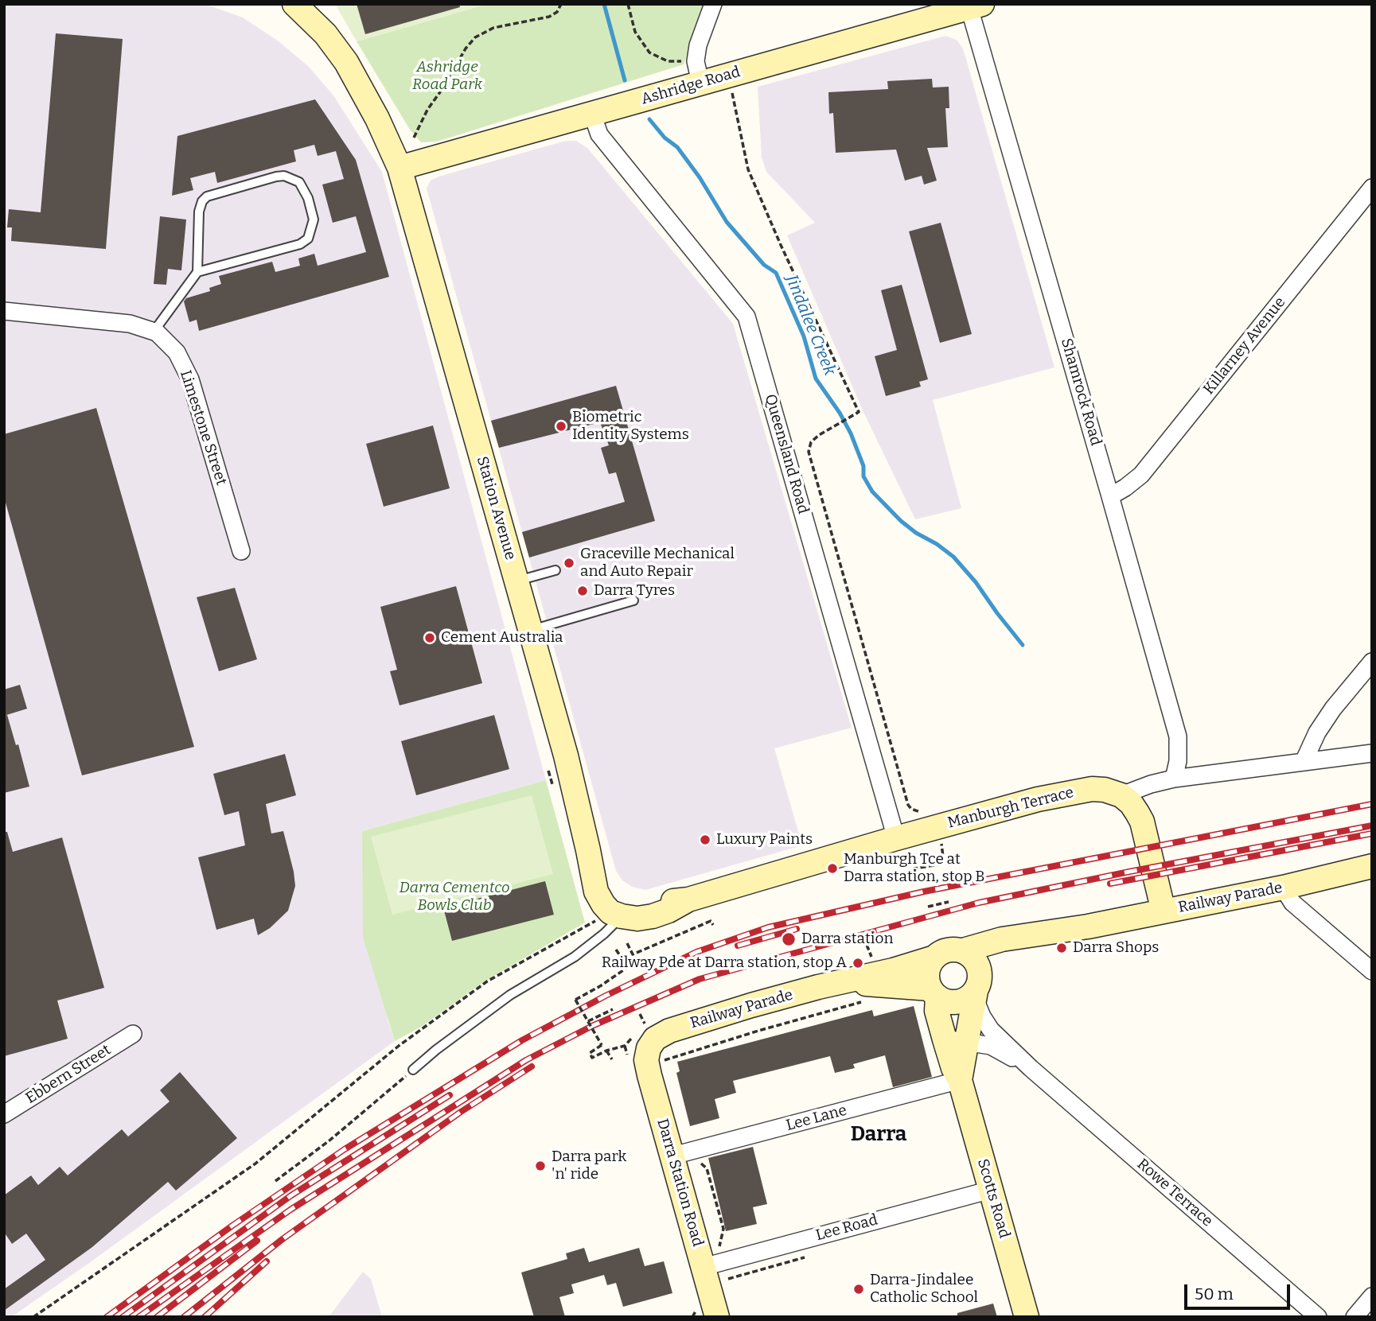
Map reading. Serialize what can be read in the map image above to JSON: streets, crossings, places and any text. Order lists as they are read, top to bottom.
{
  "streets": {
    "street": [
      "Ashridge Road",
      "Killarney Avenue",
      "Shamrock Road",
      "Limestone Street",
      "Queensland Road",
      "Station Avenue",
      "Manburgh Terrace",
      "Railway Parade",
      "Ebbern Street",
      "Lee Lane",
      "Darra Station Road",
      "Rowe Terrace",
      "Scotts Road",
      "Lee Road"
    ]
  },
  "crossings": [
    ["Ashridge Road", "Shamrock Road"],
    ["Ashridge Road", "Queensland Road"],
    ["Ashridge Road", "Station Avenue"],
    ["Killarney Avenue", "Shamrock Road"],
    ["Queensland Road", "Manburgh Terrace"],
    ["Station Avenue", "Manburgh Terrace"],
    ["Railway Parade", "Darra Station Road"],
    ["Railway Parade", "Rowe Terrace"],
    ["Railway Parade", "Scotts Road"],
    ["Lee Lane", "Darra Station Road"],
    ["Lee Lane", "Scotts Road"],
    ["Darra Station Road", "Lee Road"],
    ["Rowe Terrace", "Scotts Road"],
    ["Scotts Road", "Lee Road"]
  ],
  "districts": ["Darra"],
  "water": ["Jindalee Creek"],
  "parks": ["Ashridge Road Park", "Darra Cementco Bowls Club"],
  "places": [
    "Biometric Identity Systems",
    "Graceville Mechanical and Auto Repair",
    "Darra Tyres",
    "Cement Australia",
    "Luxury Paints",
    "Manburgh Tce at Darra station, stop B",
    "Darra station",
    "Darra Shops",
    "Railway Pde at Darra station, stop A",
    "Darra park 'n' ride",
    "Darra-Jindalee Catholic School"
  ],
  "scale_bar": "50 m"
}
